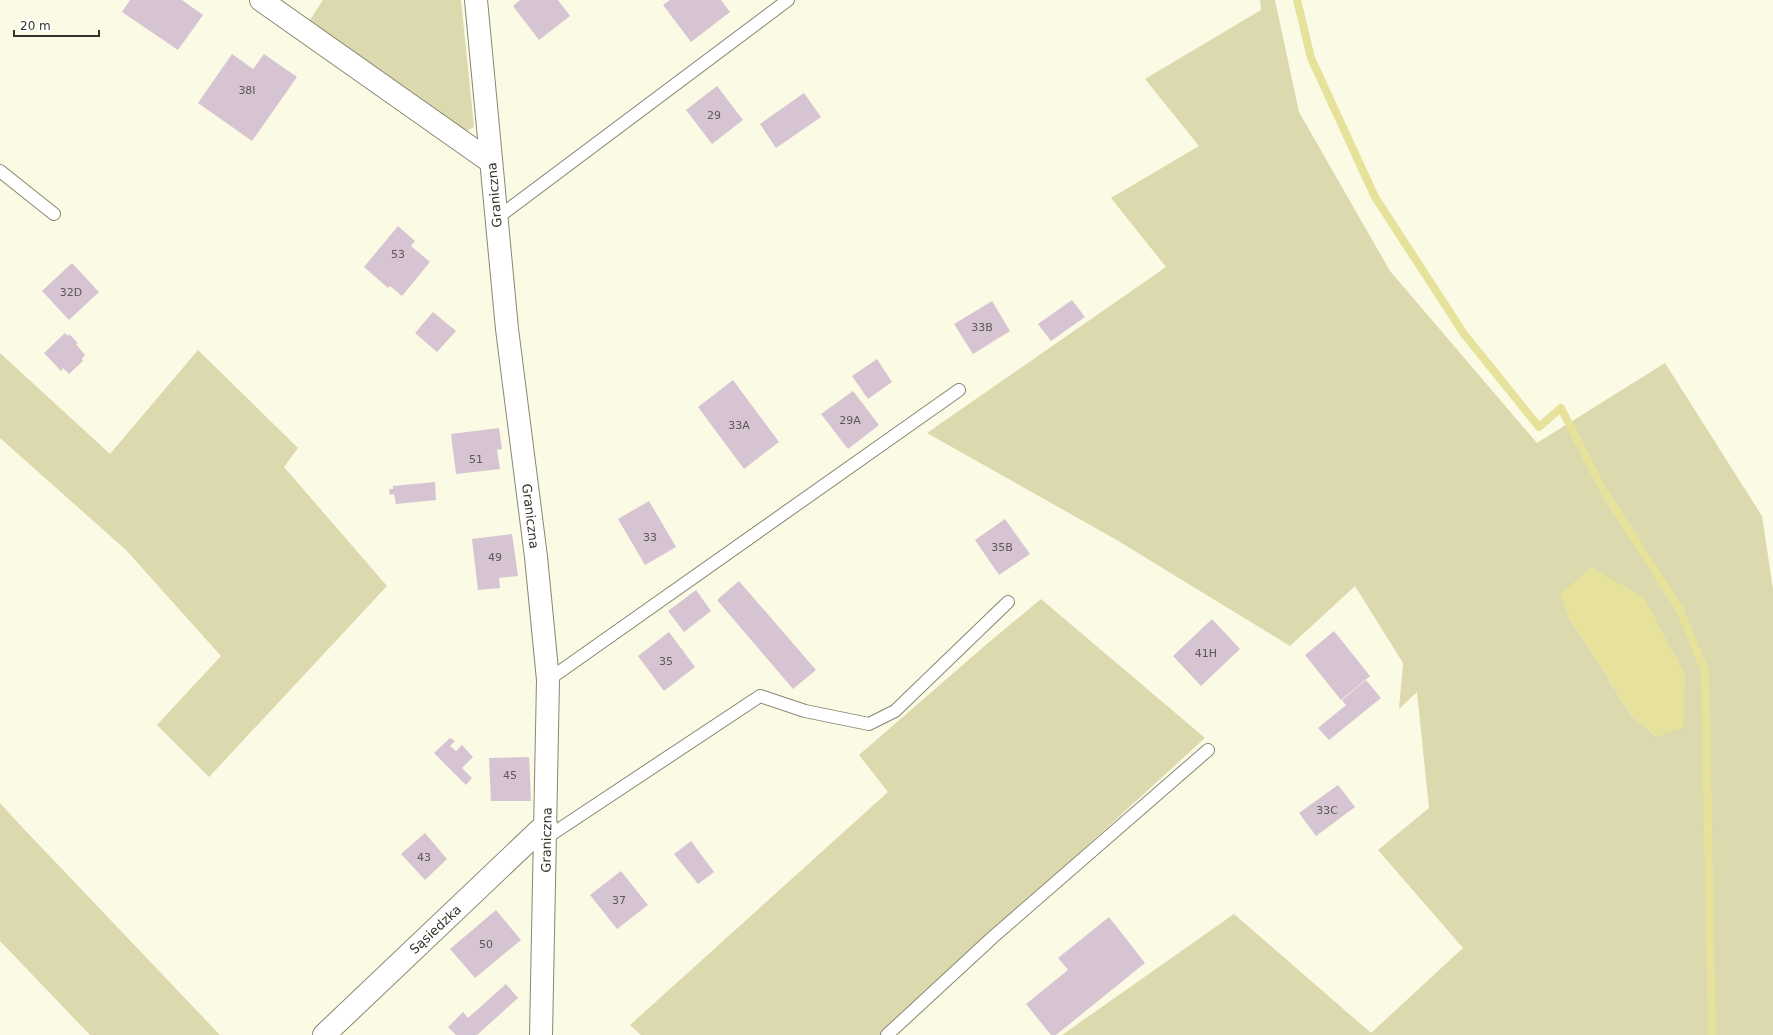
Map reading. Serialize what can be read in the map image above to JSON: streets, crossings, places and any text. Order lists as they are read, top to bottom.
{
  "streets": {
    "street": ["Graniczna", "Sąsiedzka"]
  },
  "crossings": [
    ["Graniczna", "Sąsiedzka"]
  ],
  "house_numbers": [
    "38I",
    "29",
    "53",
    "32D",
    "33B",
    "29A",
    "33A",
    "51",
    "33",
    "35B",
    "49",
    "41H",
    "35",
    "45",
    "33C",
    "43",
    "37",
    "50"
  ],
  "scale_bar": "20 m"
}
